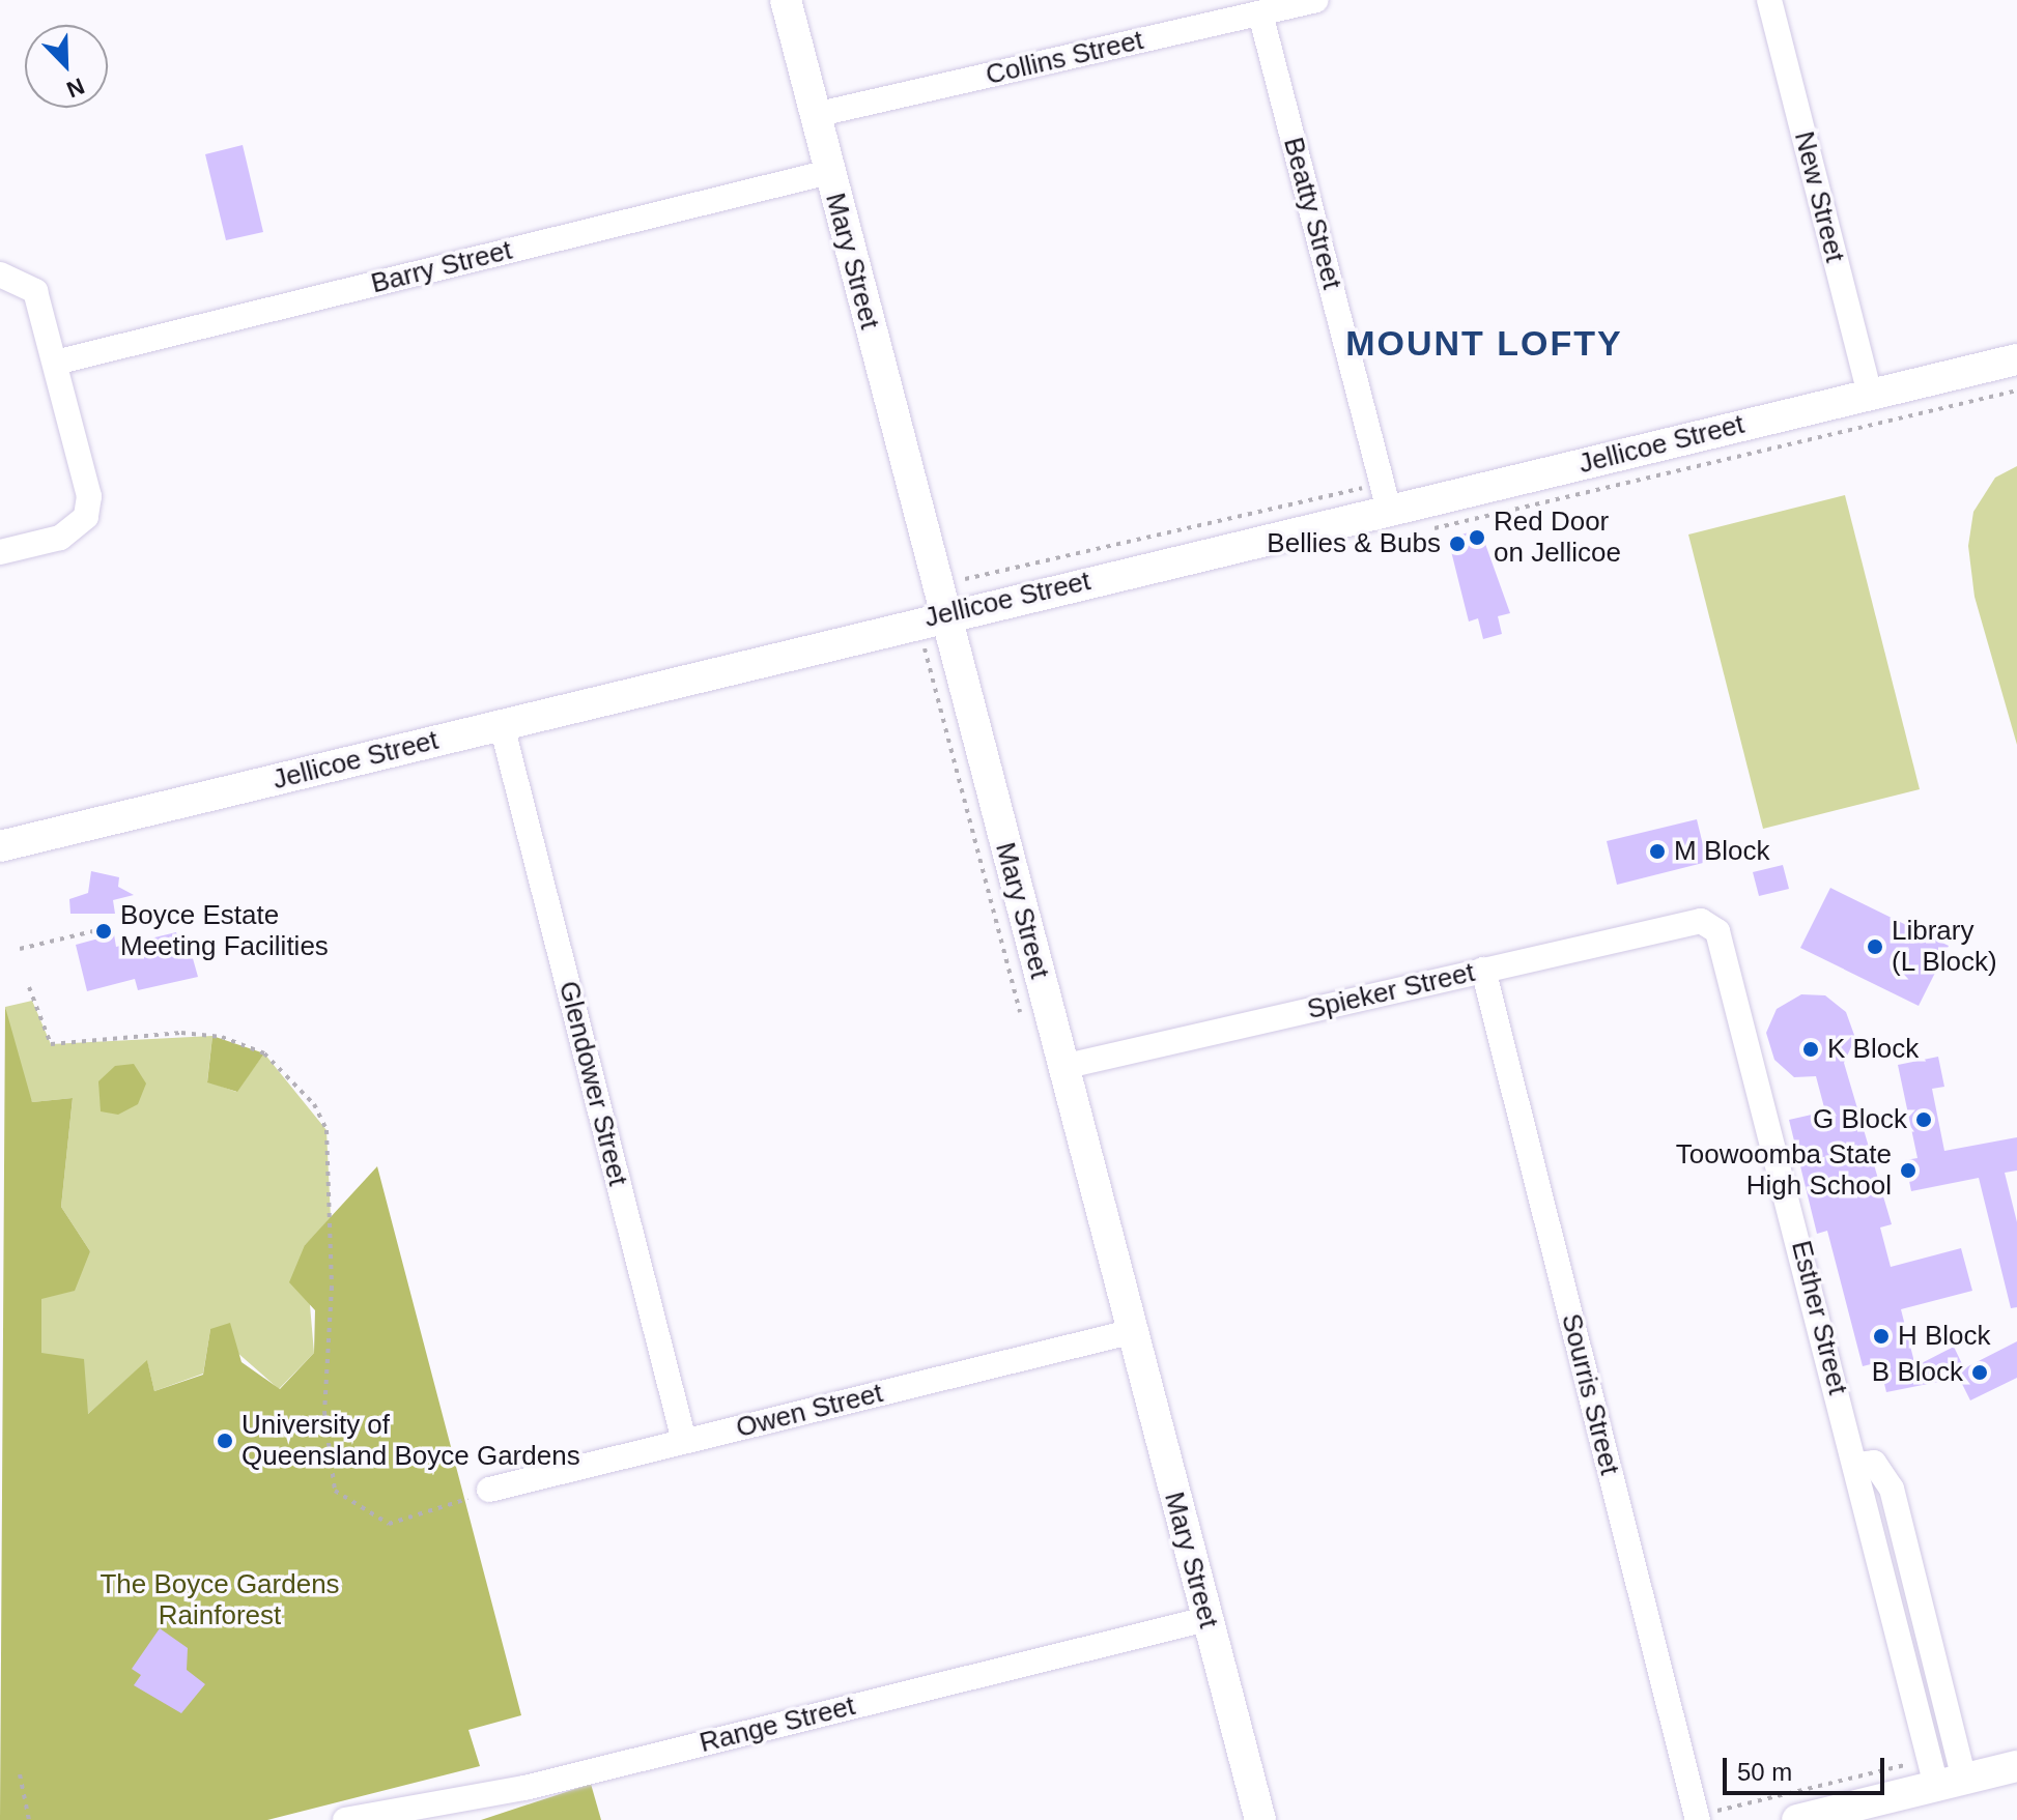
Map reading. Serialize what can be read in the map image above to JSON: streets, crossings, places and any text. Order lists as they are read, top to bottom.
{
  "streets": {
    "street": [
      "Collins Street",
      "New Street",
      "Beatty Street",
      "Mary Street",
      "Barry Street",
      "Jellicoe Street",
      "Spieker Street",
      "Glendower Street",
      "Esther Street",
      "Sourris Street",
      "Owen Street",
      "Range Street"
    ]
  },
  "crossings": [
    ["Collins Street", "Beatty Street"],
    ["Collins Street", "Mary Street"],
    ["New Street", "Jellicoe Street"],
    ["Beatty Street", "Jellicoe Street"],
    ["Mary Street", "Barry Street"],
    ["Mary Street", "Jellicoe Street"],
    ["Mary Street", "Spieker Street"],
    ["Mary Street", "Owen Street"],
    ["Mary Street", "Range Street"],
    ["Jellicoe Street", "Glendower Street"],
    ["Spieker Street", "Esther Street"],
    ["Spieker Street", "Sourris Street"],
    ["Glendower Street", "Owen Street"]
  ],
  "districts": ["MOUNT LOFTY"],
  "parks": ["The Boyce Gardens Rainforest"],
  "places": [
    "Red Door on Jellicoe",
    "Bellies & Bubs",
    "M Block",
    "Boyce Estate Meeting Facilities",
    "Library (L Block)",
    "K Block",
    "G Block",
    "Toowoomba State High School",
    "H Block",
    "B Block",
    "University of Queensland Boyce Gardens"
  ],
  "scale_bar": "50 m",
  "north": "bottom right"
}
